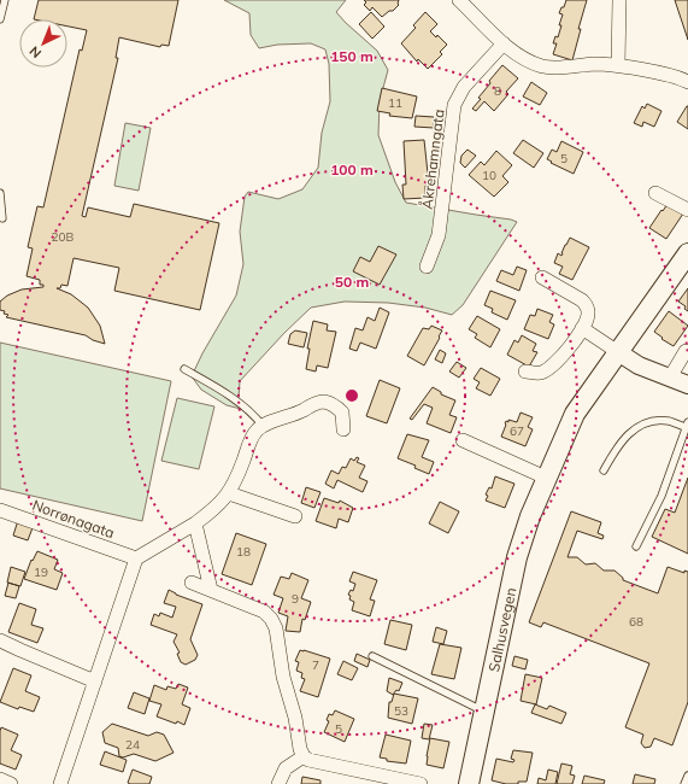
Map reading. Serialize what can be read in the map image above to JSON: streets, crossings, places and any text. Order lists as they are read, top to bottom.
{
  "streets": {
    "main road": ["Salhusvegen"],
    "street": ["Åkrehamngata", "Norrønagata"]
  },
  "house_numbers": [
    "8",
    "11",
    "5",
    "10",
    "20B",
    "67",
    "18",
    "19",
    "9",
    "68",
    "7",
    "53",
    "5",
    "24"
  ],
  "north": "bottom left",
  "rings": ["150 m", "100 m", "50 m"]
}
